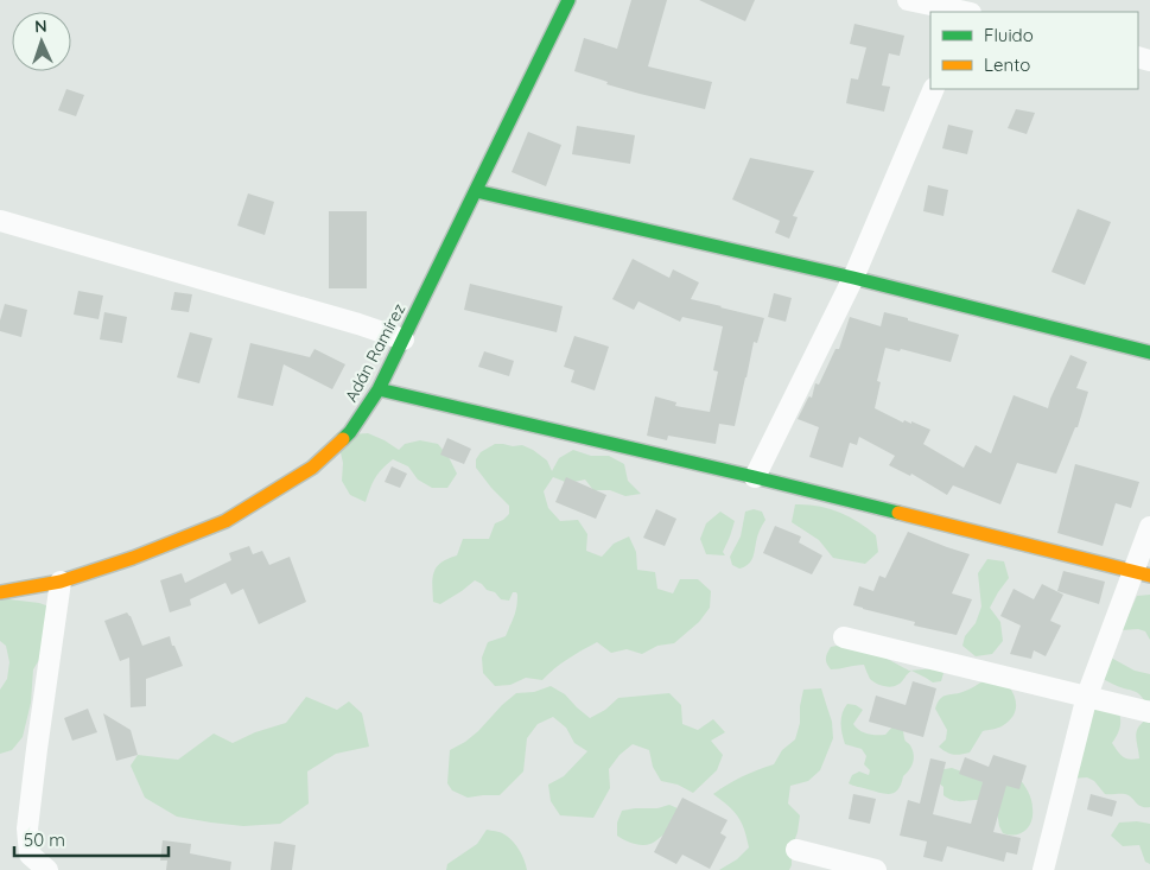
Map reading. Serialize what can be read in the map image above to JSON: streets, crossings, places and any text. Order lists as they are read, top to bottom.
{
  "streets": {
    "street": ["Adán Ramírez"]
  },
  "legend": ["Fluido", "Lento"],
  "scale_bar": "50 m",
  "north": "top"
}
